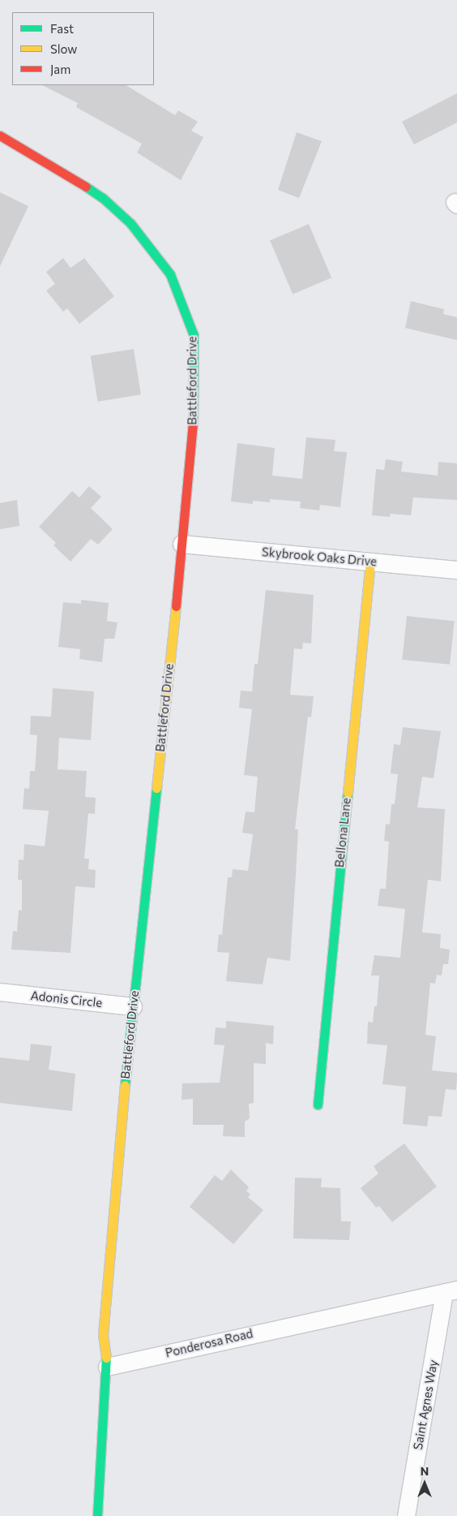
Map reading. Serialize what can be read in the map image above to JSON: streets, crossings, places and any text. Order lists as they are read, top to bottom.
{
  "streets": {
    "street": [
      "Battleford Drive",
      "Skybrook Oaks Drive",
      "Bellona Lane",
      "Adonis Circle",
      "Ponderosa Road",
      "Saint Agnes Way"
    ]
  },
  "crossings": [
    ["Battleford Drive", "Skybrook Oaks Drive"],
    ["Battleford Drive", "Adonis Circle"],
    ["Battleford Drive", "Ponderosa Road"],
    ["Skybrook Oaks Drive", "Bellona Lane"],
    ["Ponderosa Road", "Saint Agnes Way"]
  ],
  "legend": ["Fast", "Slow", "Jam"],
  "north": "top"
}
